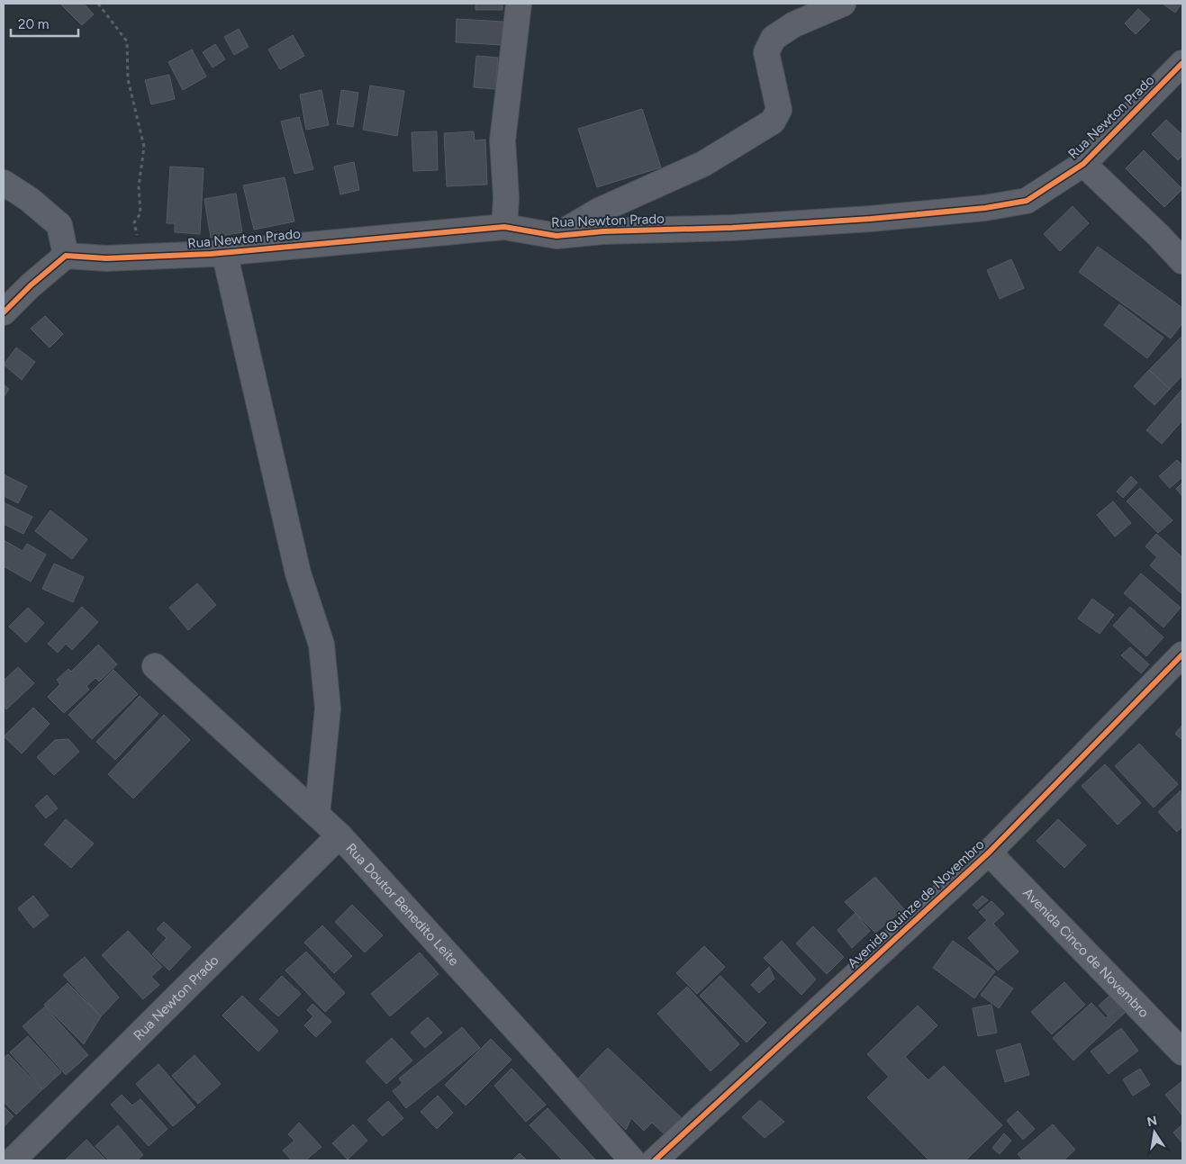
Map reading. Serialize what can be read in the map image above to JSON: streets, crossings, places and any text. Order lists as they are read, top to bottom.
{
  "streets": {
    "street": [
      "Rua Newton Prado",
      "Avenida Quinze de Novembro",
      "Rua Doutor Benedito Leite",
      "Avenida Cinco de Novembro"
    ]
  },
  "crossings": [
    ["Rua Newton Prado", "Rua Doutor Benedito Leite"],
    ["Avenida Quinze de Novembro", "Avenida Cinco de Novembro"]
  ],
  "scale_bar": "20 m",
  "north": "top"
}
